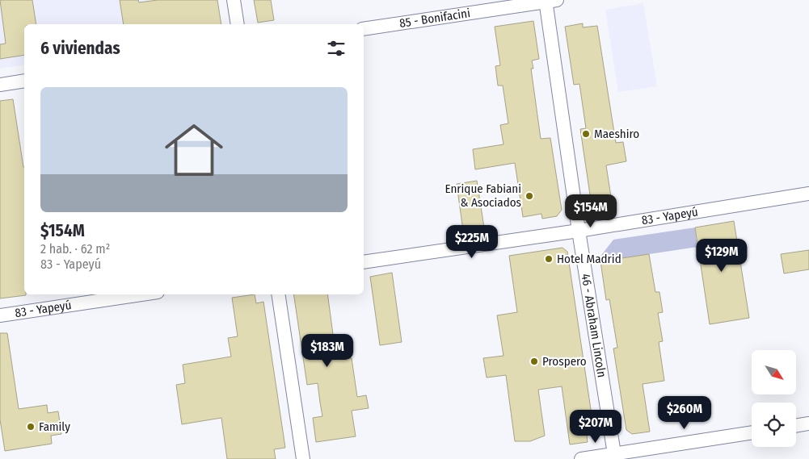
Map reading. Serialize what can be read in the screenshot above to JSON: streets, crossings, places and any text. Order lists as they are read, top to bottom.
{
  "streets": {
    "street": ["85 - Bonifacini", "83 - Yapeyú", "46 - Abraham Lincoln"]
  },
  "crossings": [
    ["85 - Bonifacini", "46 - Abraham Lincoln"],
    ["83 - Yapeyú", "46 - Abraham Lincoln"]
  ],
  "places": [
    "Maeshiro",
    "Enrique Fabiani & Asociados",
    "Hotel Madrid",
    "Prospero",
    "Family"
  ],
  "north": "bottom right",
  "page": {
    "heading": "6 viviendas",
    "list": [
      {
        "name": "$154M",
        "note": "2 hab. · 62 m² · 83 - Yapeyú"
      }
    ],
    "price": [
      "$154M",
      "$225M",
      "$129M",
      "$183M",
      "$260M",
      "$207M"
    ]
  }
}
